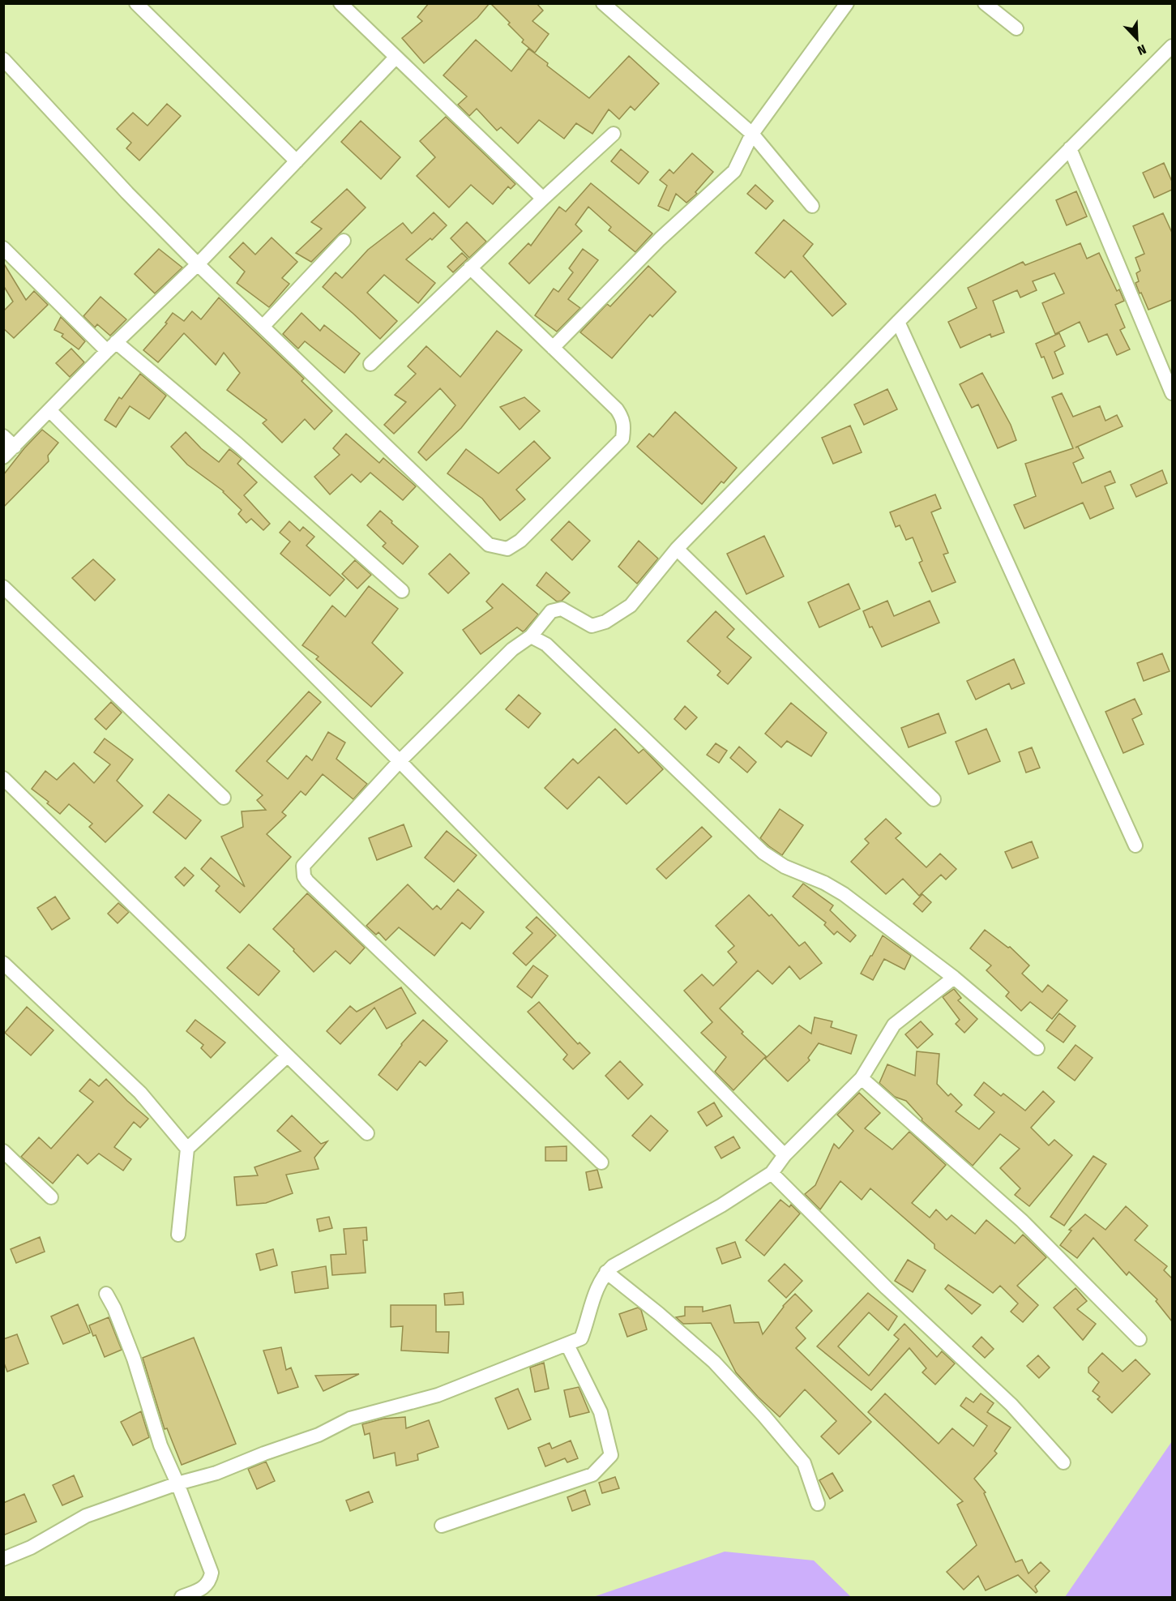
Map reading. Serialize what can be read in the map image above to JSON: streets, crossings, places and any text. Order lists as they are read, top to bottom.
{
  "north": "bottom right"
}
